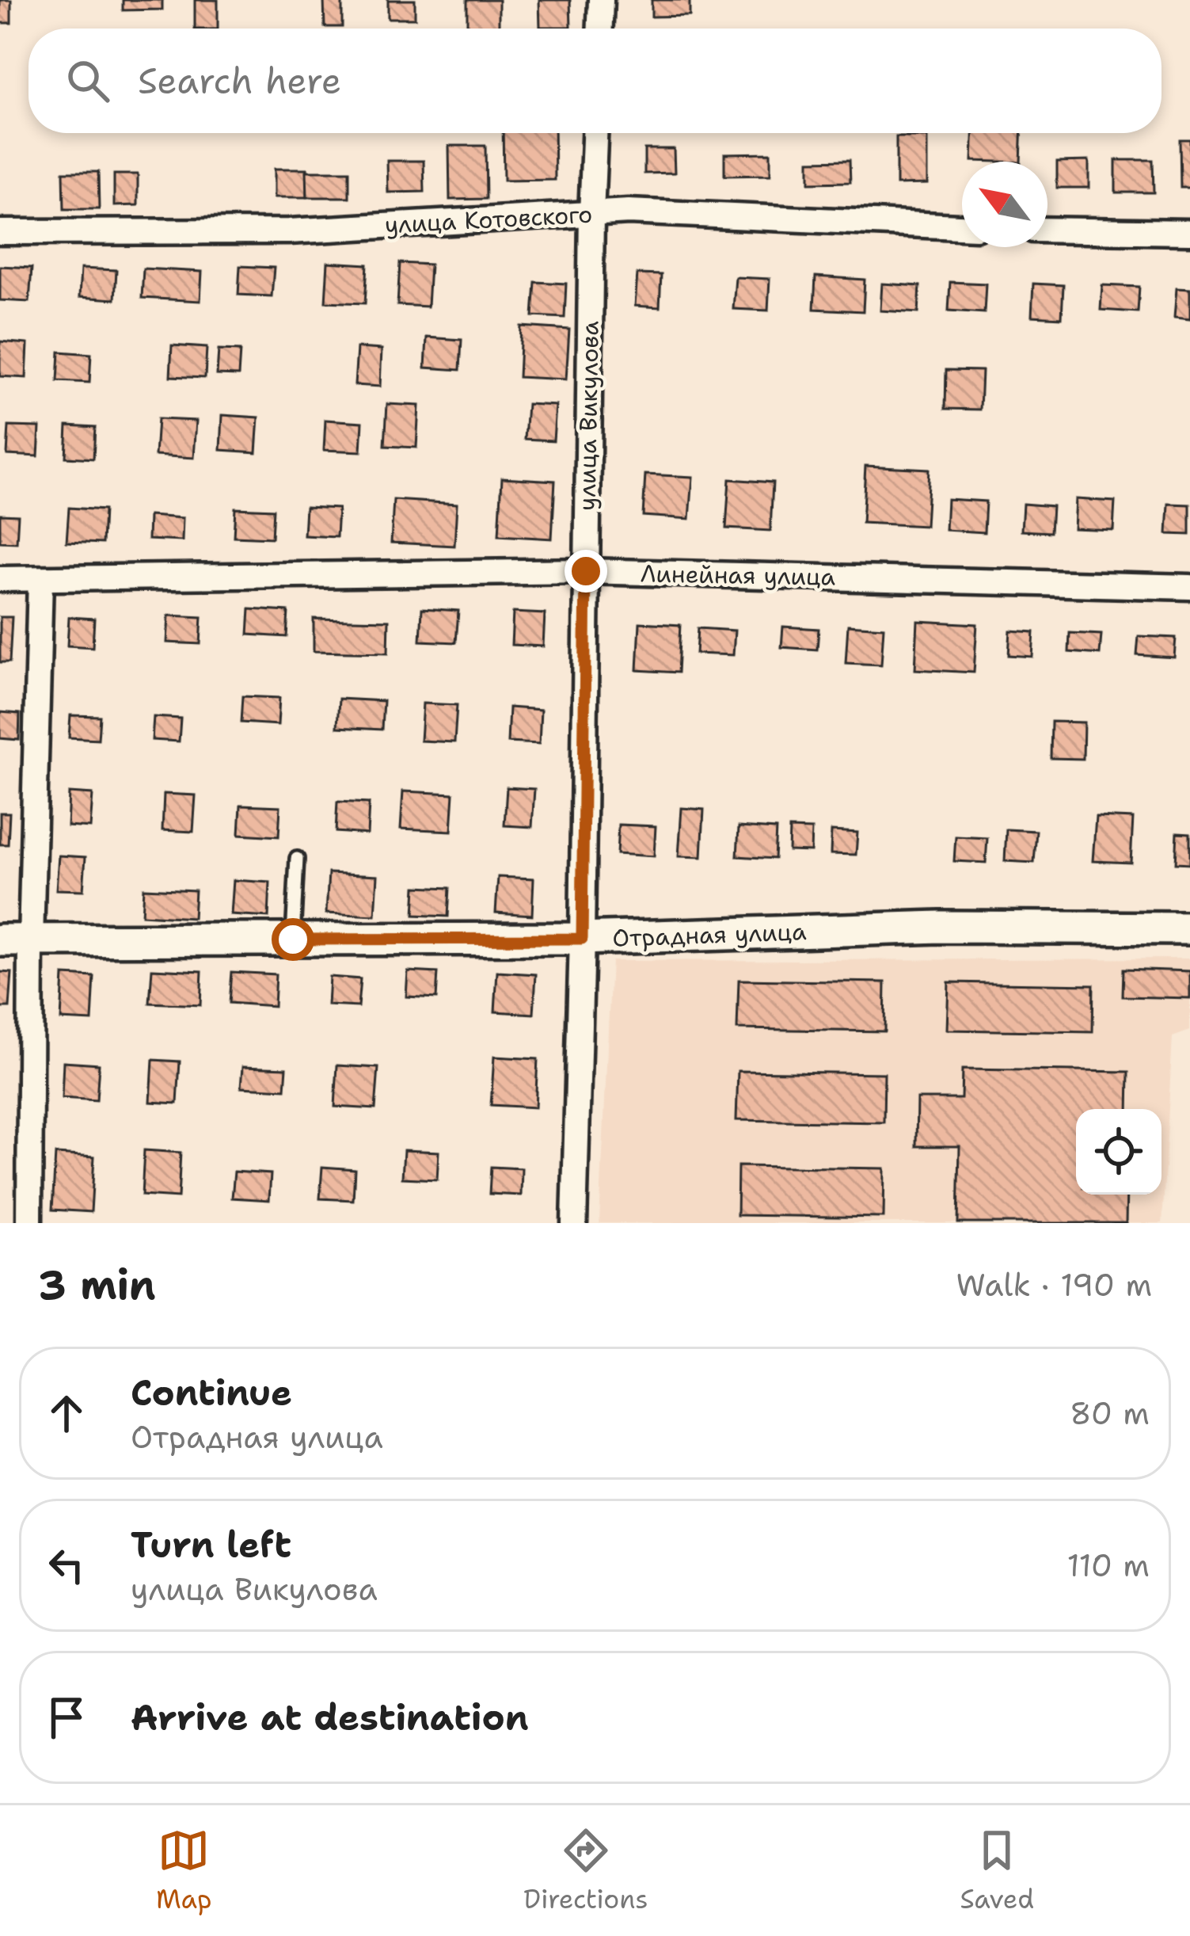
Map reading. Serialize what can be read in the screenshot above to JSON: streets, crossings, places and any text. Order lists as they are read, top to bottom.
{
  "streets": {
    "street": [
      "улица Котовского",
      "улица Викулова",
      "Линейная улица",
      "Отрадная улица"
    ]
  },
  "crossings": [
    ["улица Котовского", "улица Викулова"],
    ["улица Викулова", "Линейная улица"],
    ["улица Викулова", "Отрадная улица"]
  ],
  "north": "top left",
  "page": {
    "search": "Search here",
    "heading": ["3 min", "Walk · 190 m"],
    "list": [
      ["Continue", "Отрадная улица", "80 m"],
      ["Turn left", "улица Викулова", "110 m"],
      "Arrive at destination"
    ],
    "nav": ["Map", "Directions", "Saved"]
  }
}
